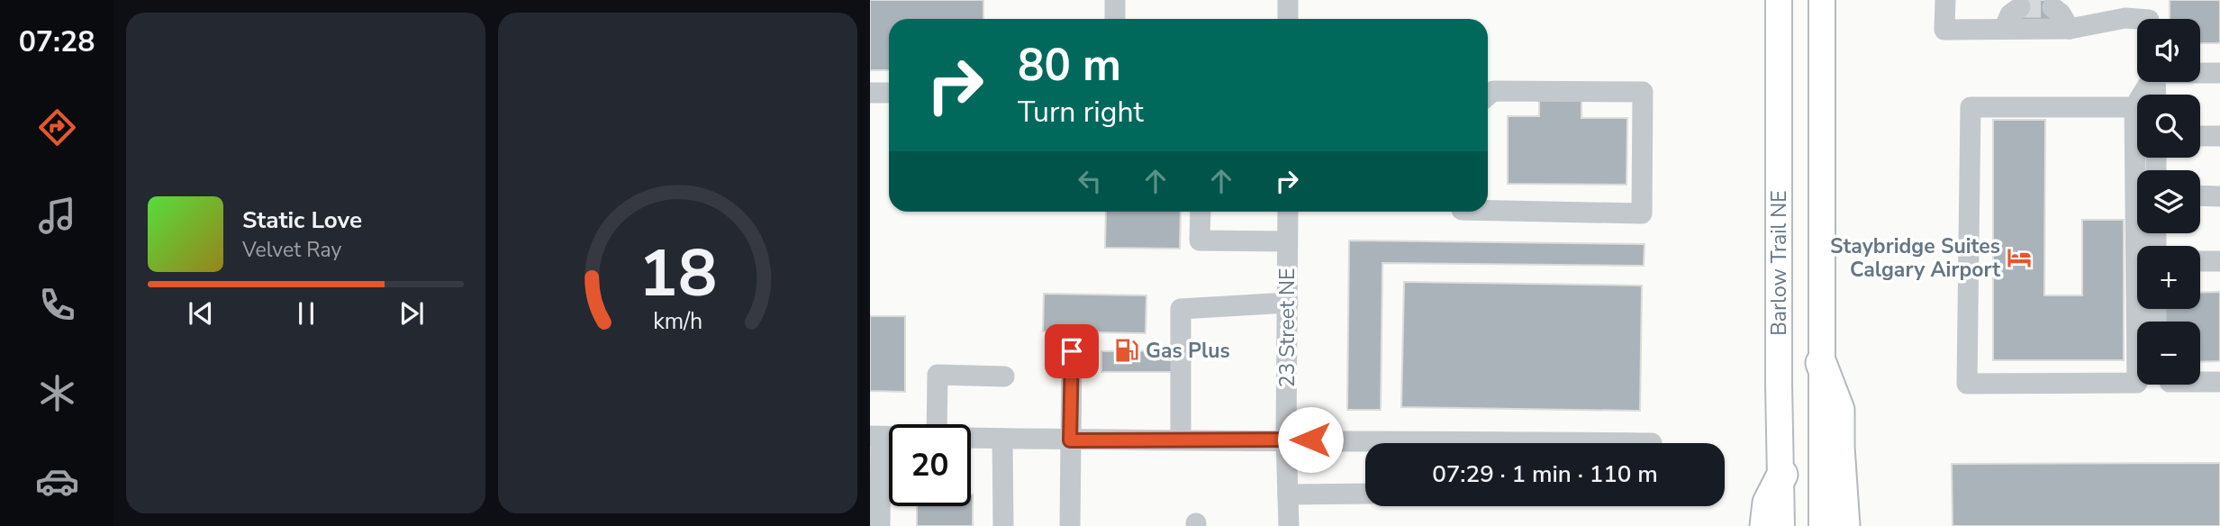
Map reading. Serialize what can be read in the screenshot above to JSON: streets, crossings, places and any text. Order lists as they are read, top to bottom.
{
  "streets": {
    "main road": ["Barlow Trail NE"],
    "street": ["23 Street NE"]
  },
  "places": {
    "hotel": ["Staybridge Suites Calgary Airport"],
    "fuel station": ["Gas Plus"]
  },
  "page": {
    "tabs": "07:28",
    "map_buttons": ["+", "−"],
    "turn": ["80 m", "Turn right"],
    "song": ["Static Love", "Velvet Ray"],
    "limit": "20",
    "trip": "07:29 · 1 min · 110 m",
    "gauge": ["18", "km/h"]
  }
}
